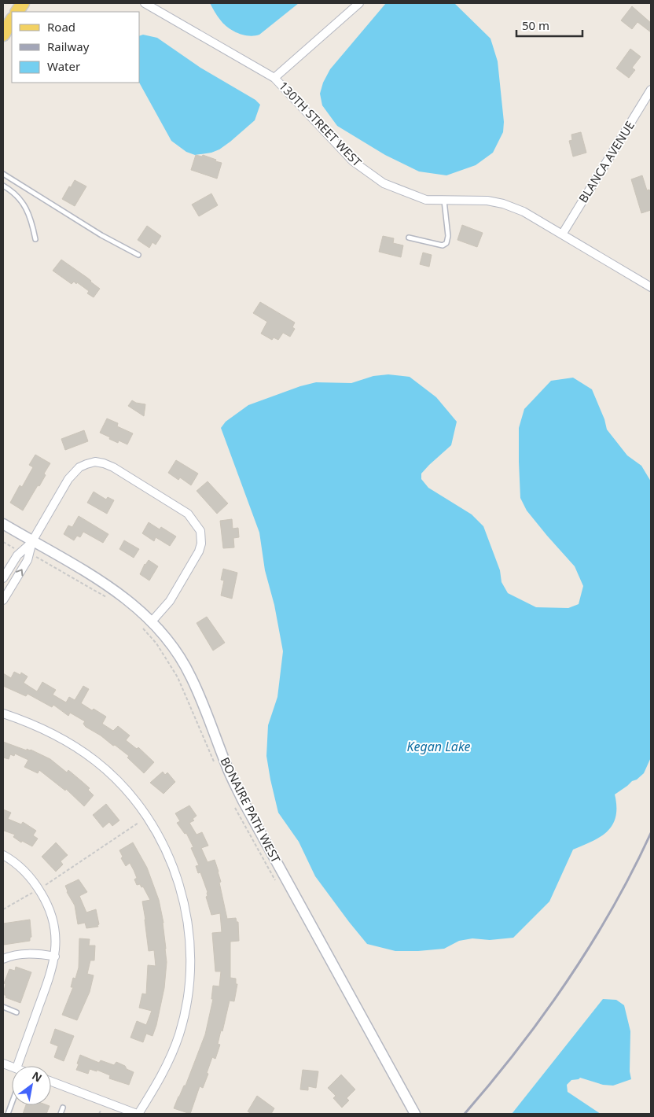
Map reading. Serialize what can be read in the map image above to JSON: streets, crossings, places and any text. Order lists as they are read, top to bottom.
{
  "streets": {
    "street": ["130TH STREET WEST", "BLANCA AVENUE", "BONAIRE PATH WEST"]
  },
  "crossings": [
    ["130TH STREET WEST", "BLANCA AVENUE"]
  ],
  "water": ["Kegan Lake"],
  "legend": ["Road", "Railway", "Water"],
  "scale_bar": "50 m",
  "north": "top right"
}
